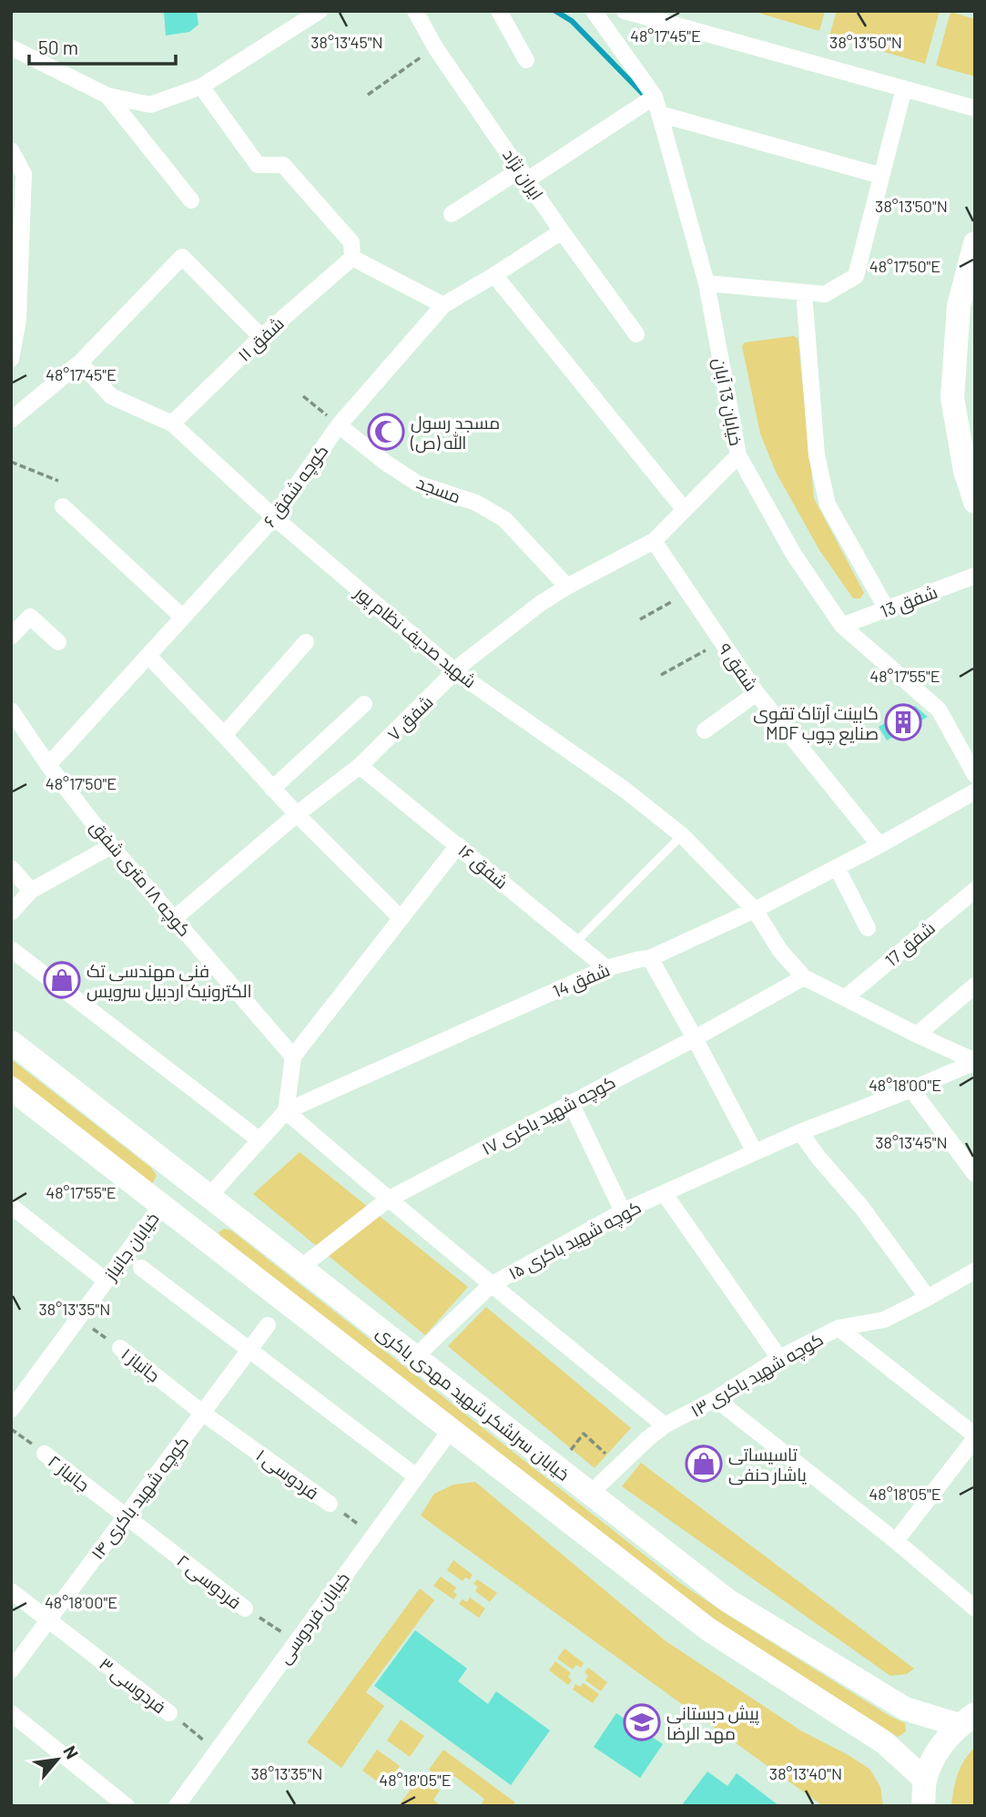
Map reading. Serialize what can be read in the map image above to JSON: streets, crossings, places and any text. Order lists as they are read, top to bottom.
{
  "streets": {
    "main road": ["خیابان سرلشکر شهید مهدی باکری"],
    "street": [
      "ایران نژاد",
      "شفق ۱۱",
      "خیابان 13 آبان",
      "کوچه شفق ۶",
      "مسجد",
      "شفق 13",
      "شهید صدیف نظام پور",
      "شفق ۹",
      "شفق ۷",
      "شفق ۱۶",
      "کوچه ۱۸ متری شفق",
      "شفق 17",
      "شفق 14",
      "کوچه شهید باکری ۱۷",
      "کوچه شهید باکری ۱۵",
      "خیابان جانباز",
      "جانباز ۱",
      "کوچه شهید باکری ۱۳",
      "جانباز ۲",
      "فردوسی ۱",
      "کوچه شهید باکری ۱۴",
      "فردوسی ۲",
      "خیابان فردوسی",
      "فردوسی ۳"
    ]
  },
  "crossings": [
    ["ایران نژاد", "کوچه شفق ۶"],
    ["شفق ۱۱", "شهید صدیف نظام پور"],
    ["خیابان 13 آبان", "شفق 13"],
    ["خیابان 13 آبان", "شفق ۷"],
    ["کوچه شفق ۶", "مسجد"],
    ["کوچه شفق ۶", "شهید صدیف نظام پور"],
    ["کوچه شفق ۶", "کوچه ۱۸ متری شفق"],
    ["مسجد", "شفق ۷"],
    ["شهید صدیف نظام پور", "شفق ۷"],
    ["شهید صدیف نظام پور", "شفق 14"],
    ["شهید صدیف نظام پور", "کوچه شهید باکری ۱۷"],
    ["شفق ۹", "شفق ۷"],
    ["شفق ۹", "شفق 14"],
    ["شفق ۷", "شفق ۱۶"],
    ["شفق ۷", "کوچه ۱۸ متری شفق"],
    ["شفق ۱۶", "شفق 14"],
    ["شفق 14", "خیابان سرلشکر شهید مهدی باکری"],
    ["کوچه شهید باکری ۱۷", "خیابان سرلشکر شهید مهدی باکری"],
    ["کوچه شهید باکری ۱۵", "خیابان سرلشکر شهید مهدی باکری"],
    ["خیابان جانباز", "جانباز ۱"],
    ["خیابان جانباز", "خیابان سرلشکر شهید مهدی باکری"],
    ["جانباز ۱", "فردوسی ۱"],
    ["جانباز ۱", "کوچه شهید باکری ۱۴"],
    ["کوچه شهید باکری ۱۳", "خیابان سرلشکر شهید مهدی باکری"],
    ["خیابان سرلشکر شهید مهدی باکری", "خیابان فردوسی"],
    ["جانباز ۲", "کوچه شهید باکری ۱۴"],
    ["جانباز ۲", "فردوسی ۲"],
    ["فردوسی ۱", "کوچه شهید باکری ۱۴"],
    ["فردوسی ۱", "خیابان فردوسی"],
    ["کوچه شهید باکری ۱۴", "فردوسی ۲"],
    ["کوچه شهید باکری ۱۴", "فردوسی ۳"],
    ["فردوسی ۲", "خیابان فردوسی"],
    ["خیابان فردوسی", "فردوسی ۳"]
  ],
  "places": {
    "mosque": ["مسجد رسول الله (ص)"],
    "building": ["کابینت آرتاک تقوی MDF صنایع چوب"],
    "shop": ["فنی مهندسی تک الکترونیک اردبیل سرویس", "تاسیساتی یاشار حنفی"],
    "school or university": ["پیش دبستانی مهد الرضا"]
  },
  "scale_bar": "50 m",
  "north": "top right",
  "coordinates": [
    "48°17'45\"E",
    "38°13'45\"N",
    "38°13'50\"N",
    "48°17'50\"E",
    "48°17'55\"E",
    "48°18'00\"E",
    "38°13'35\"N",
    "48°18'05\"E",
    "38°13'40\"N"
  ]
}
